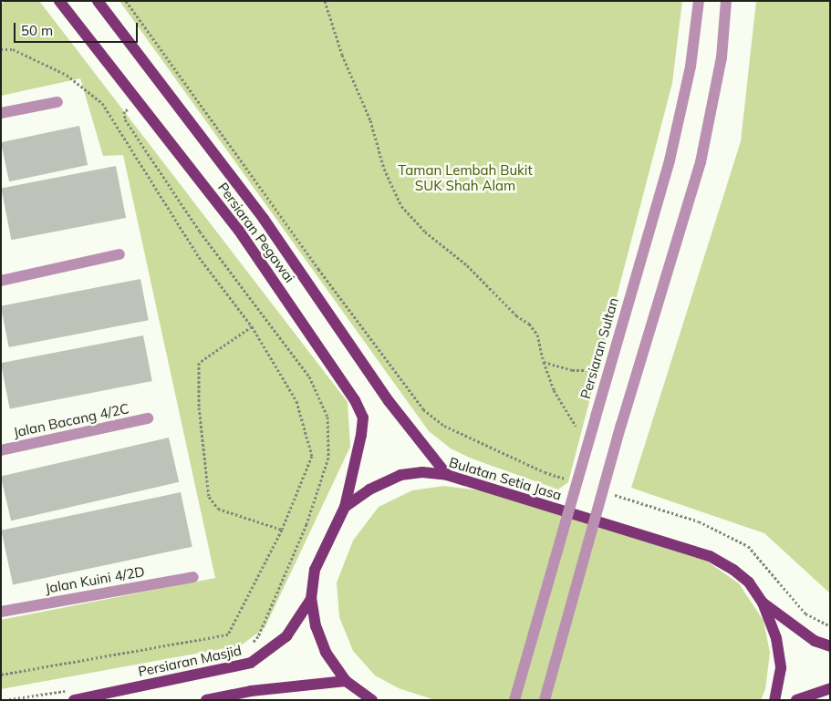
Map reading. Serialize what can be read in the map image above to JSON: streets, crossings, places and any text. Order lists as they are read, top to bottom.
{
  "streets": {
    "main road": ["Persiaran Pegawai", "Bulatan Setia Jasa", "Persiaran Masjid"],
    "street": ["Persiaran Sultan", "Jalan Bacang 4/2C", "Jalan Kuini 4/2D"]
  },
  "crossings": [
    ["Persiaran Pegawai", "Bulatan Setia Jasa"],
    ["Bulatan Setia Jasa", "Persiaran Masjid"]
  ],
  "parks": ["Taman Lembah Bukit SUK Shah Alam"],
  "scale_bar": "50 m"
}
